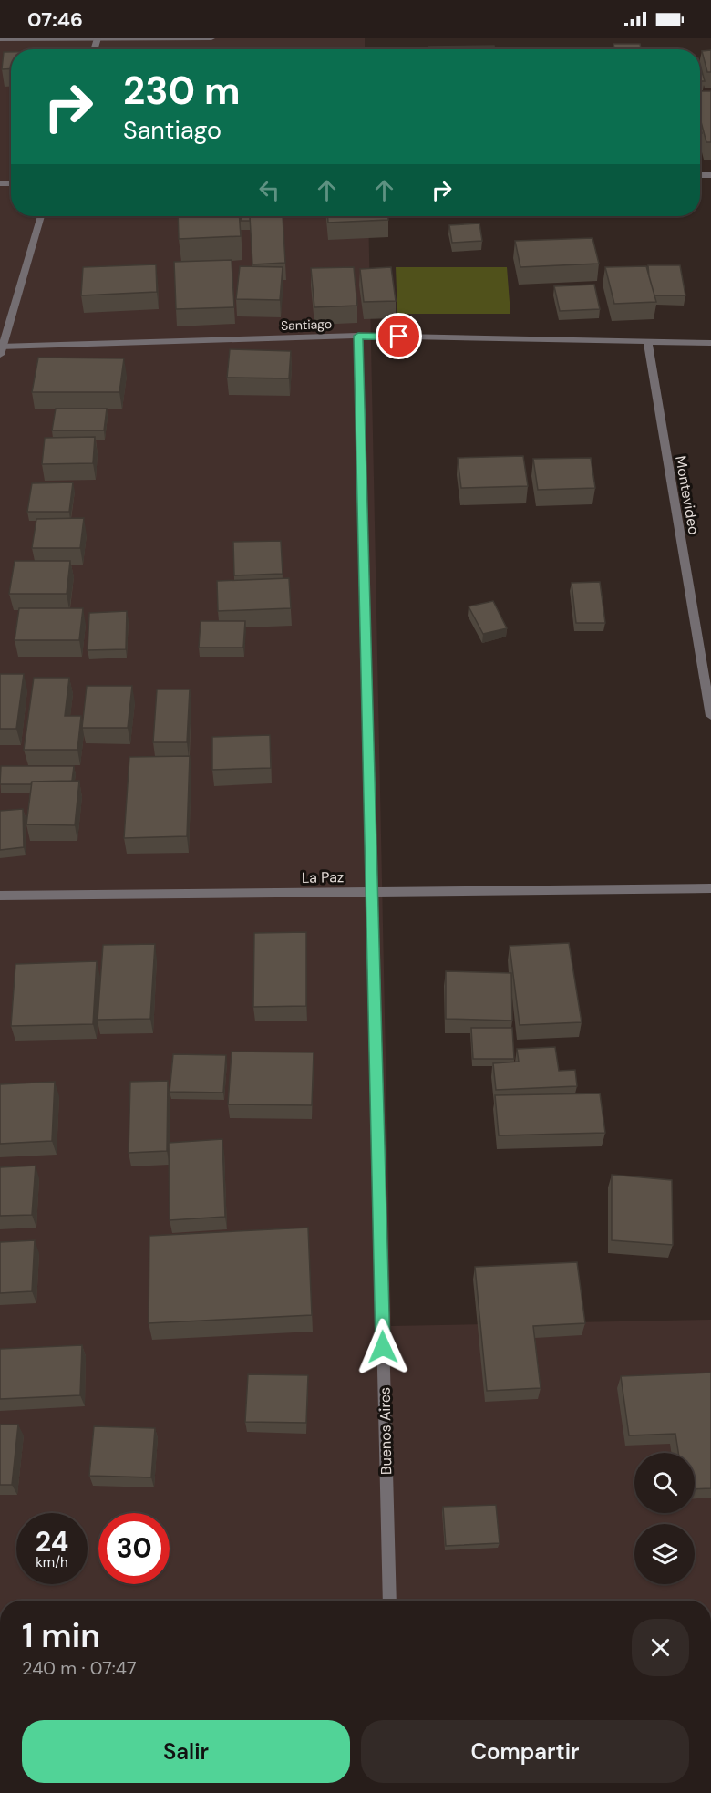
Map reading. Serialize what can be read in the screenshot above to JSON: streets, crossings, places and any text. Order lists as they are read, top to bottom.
{
  "streets": {
    "street": [
      "Santiago",
      "Montevideo",
      "La Paz",
      "Buenos Aires"
    ]
  },
  "crossings": [
    ["Santiago", "Montevideo"],
    ["Santiago", "Buenos Aires"],
    ["La Paz", "Buenos Aires"]
  ],
  "page": {
    "status": "07:46",
    "turn": ["230 m", "Santiago"],
    "speed": "24 km/h",
    "limit": "30",
    "heading": ["1 min", "240 m · 07:47"],
    "buttons": ["Salir", "Compartir"]
  }
}
